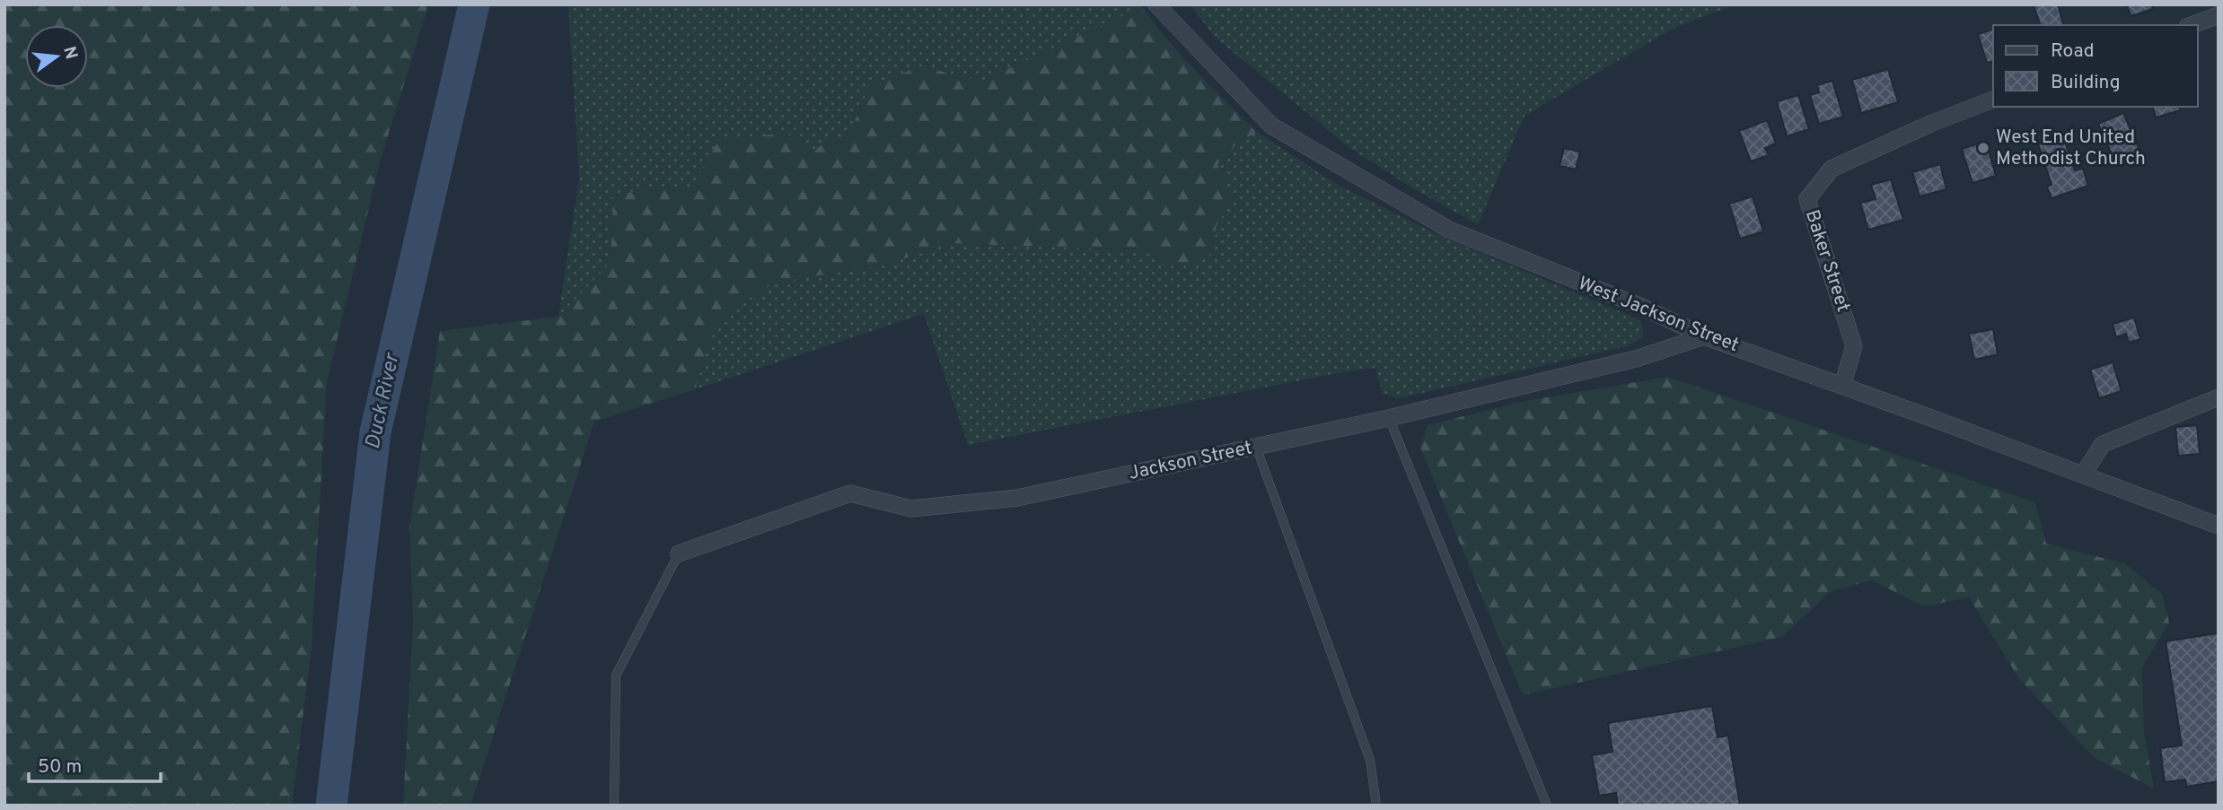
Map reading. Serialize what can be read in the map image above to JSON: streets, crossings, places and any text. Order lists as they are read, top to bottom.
{
  "streets": {
    "street": ["Baker Street", "West Jackson Street", "Jackson Street"]
  },
  "crossings": [
    ["Baker Street", "West Jackson Street"],
    ["West Jackson Street", "Jackson Street"]
  ],
  "water": ["Duck River"],
  "places": ["West End United Methodist Church"],
  "legend": ["Road", "Building"],
  "scale_bar": "50 m",
  "north": "right"
}
